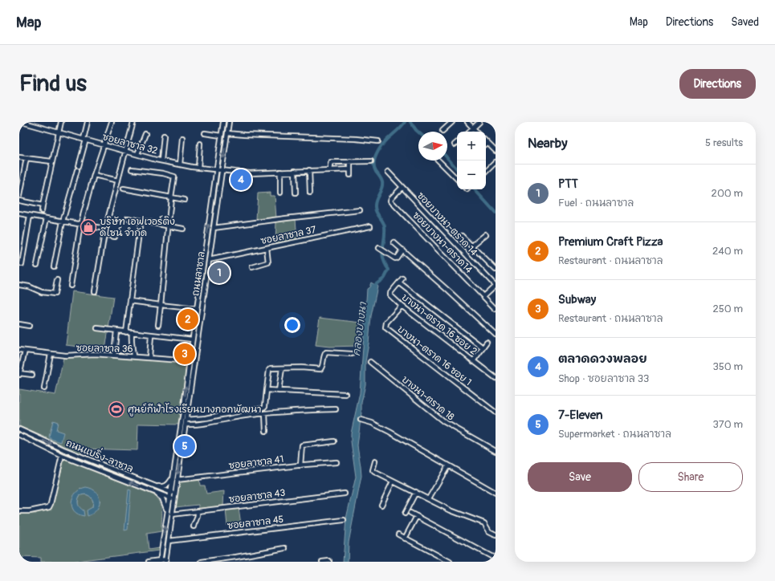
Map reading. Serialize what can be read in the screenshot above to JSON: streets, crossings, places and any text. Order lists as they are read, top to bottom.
{
  "streets": {
    "street": [
      "ซอยลาซาล 32",
      "ซอยบางนา-ตราด 14",
      "ซอยลาซาล 37",
      "ซอยบางนา-ตราด14",
      "ถนนลาซาล",
      "บางนา-ตราด 16 ซอย 2",
      "ซอยลาซาล 36",
      "บางนา-ตราด 16 ซอย 1",
      "บางนา-ตราด 18",
      "ถนนแบริ่ง-ลาซาล",
      "ซอยลาซาล 41",
      "ซอยลาซาล 43",
      "ซอยลาซาล 45"
    ]
  },
  "crossings": [
    ["ซอยลาซาล 32", "ถนนลาซาล"],
    ["ซอยบางนา-ตราด 14", "ซอยบางนา-ตราด14"],
    ["ซอยลาซาล 37", "ถนนลาซาล"],
    ["ถนนลาซาล", "ซอยลาซาล 36"],
    ["ถนนลาซาล", "ถนนแบริ่ง-ลาซาล"],
    ["ถนนลาซาล", "ซอยลาซาล 41"],
    ["ถนนลาซาล", "ซอยลาซาล 43"],
    ["ถนนลาซาล", "ซอยลาซาล 45"],
    ["บางนา-ตราด 16 ซอย 2", "บางนา-ตราด 16 ซอย 1"]
  ],
  "water": ["คลองบางนา"],
  "places": {
    "shop": ["บริษัท เอฟเวอร์ติง ดีไซน์ จำกัด"],
    "sports": ["ศูนย์กีฬาโรงเรียนบางกอกพัฒนา"]
  },
  "north": "right",
  "page": {
    "header": "Map",
    "nav": ["Map", "Directions", "Saved"],
    "buttons": [
      "Directions",
      ["Save", "Share"]
    ],
    "title": "Find us",
    "heading": ["Nearby", "5 results"],
    "map_buttons": ["+", "−"],
    "list": [
      {
        "mark": "1",
        "name": "PTT",
        "note": "Fuel · ถนนลาซาล",
        "value": "200 m"
      },
      {
        "mark": "2",
        "name": "Premium Craft Pizza",
        "note": "Restaurant · ถนนลาซาล",
        "value": "240 m"
      },
      {
        "mark": "3",
        "name": "Subway",
        "note": "Restaurant · ถนนลาซาล",
        "value": "250 m"
      },
      {
        "mark": "4",
        "name": "ตลาดดวงพลอย",
        "note": "Shop · ซอยลาซาล 33",
        "value": "350 m"
      },
      {
        "mark": "5",
        "name": "7-Eleven",
        "note": "Supermarket · ถนนลาซาล",
        "value": "370 m"
      }
    ],
    "pins": [
      "4",
      "1",
      "2",
      "3",
      "5"
    ]
  }
}
